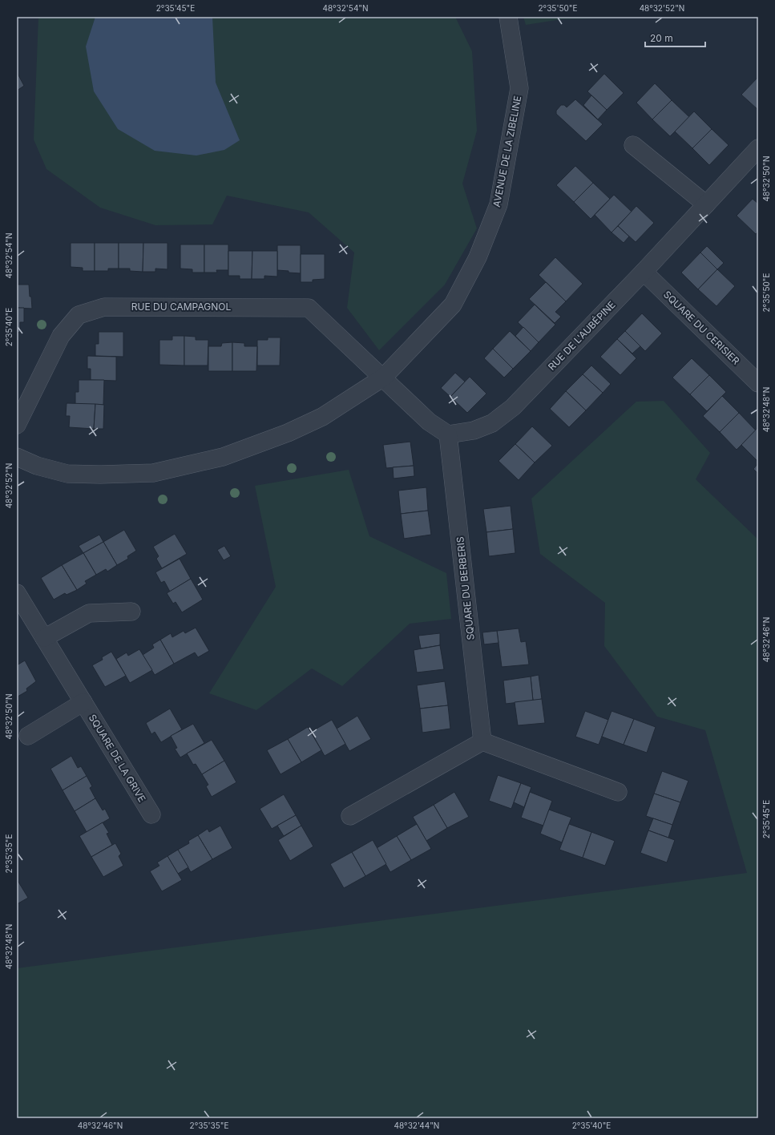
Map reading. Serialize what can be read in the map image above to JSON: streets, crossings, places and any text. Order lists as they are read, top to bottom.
{
  "streets": {
    "street": [
      "AVENUE DE LA ZIBELINE",
      "RUE DU CAMPAGNOL",
      "SQUARE DU CERISIER",
      "RUE DE L'AUBÉPINE",
      "SQUARE DU BERBERIS",
      "SQUARE DE LA GRIVE"
    ]
  },
  "crossings": [
    ["AVENUE DE LA ZIBELINE", "RUE DU CAMPAGNOL"],
    ["SQUARE DU CERISIER", "RUE DE L'AUBÉPINE"],
    ["RUE DE L'AUBÉPINE", "SQUARE DU BERBERIS"]
  ],
  "scale_bar": "20 m",
  "coordinates": [
    "2°35'45\"E",
    "48°32'54\"N",
    "2°35'50\"E",
    "48°32'52\"N",
    "48°32'50\"N",
    "2°35'40\"E",
    "48°32'48\"N",
    "48°32'46\"N",
    "2°35'35\"E",
    "48°32'44\"N"
  ]
}
